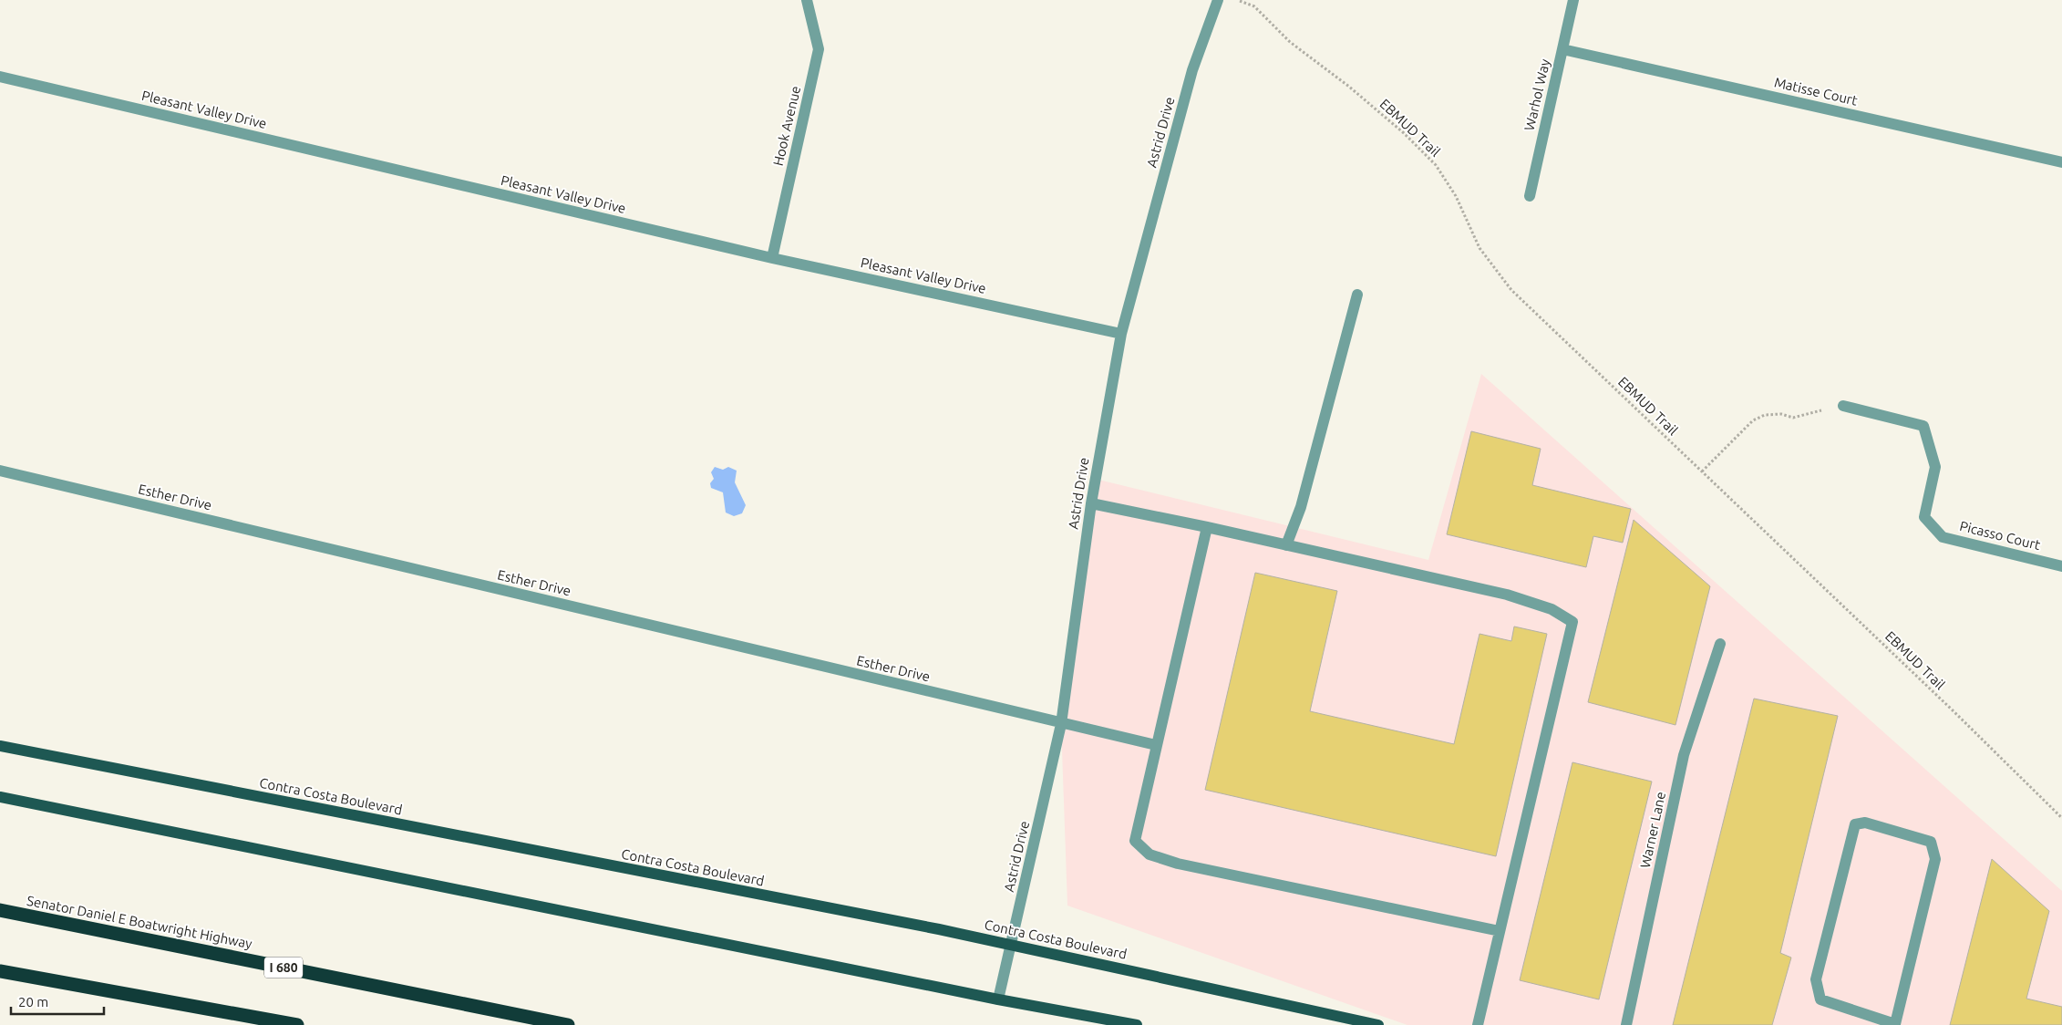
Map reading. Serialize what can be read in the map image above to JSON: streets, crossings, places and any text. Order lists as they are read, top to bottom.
{
  "streets": {
    "highway": ["Senator Daniel E Boatwright Highway", "I 680"],
    "main road": ["Contra Costa Boulevard"],
    "street": [
      "Matisse Court",
      "Warhol Way",
      "Pleasant Valley Drive",
      "Hook Avenue",
      "Astrid Drive",
      "Esther Drive",
      "Picasso Court",
      "Warner Lane"
    ],
    "path": ["EBMUD Trail"]
  },
  "crossings": [
    ["Matisse Court", "Warhol Way"],
    ["Pleasant Valley Drive", "Hook Avenue"],
    ["Pleasant Valley Drive", "Astrid Drive"],
    ["Astrid Drive", "Esther Drive"],
    ["Astrid Drive", "Contra Costa Boulevard"]
  ],
  "scale_bar": "20 m"
}
